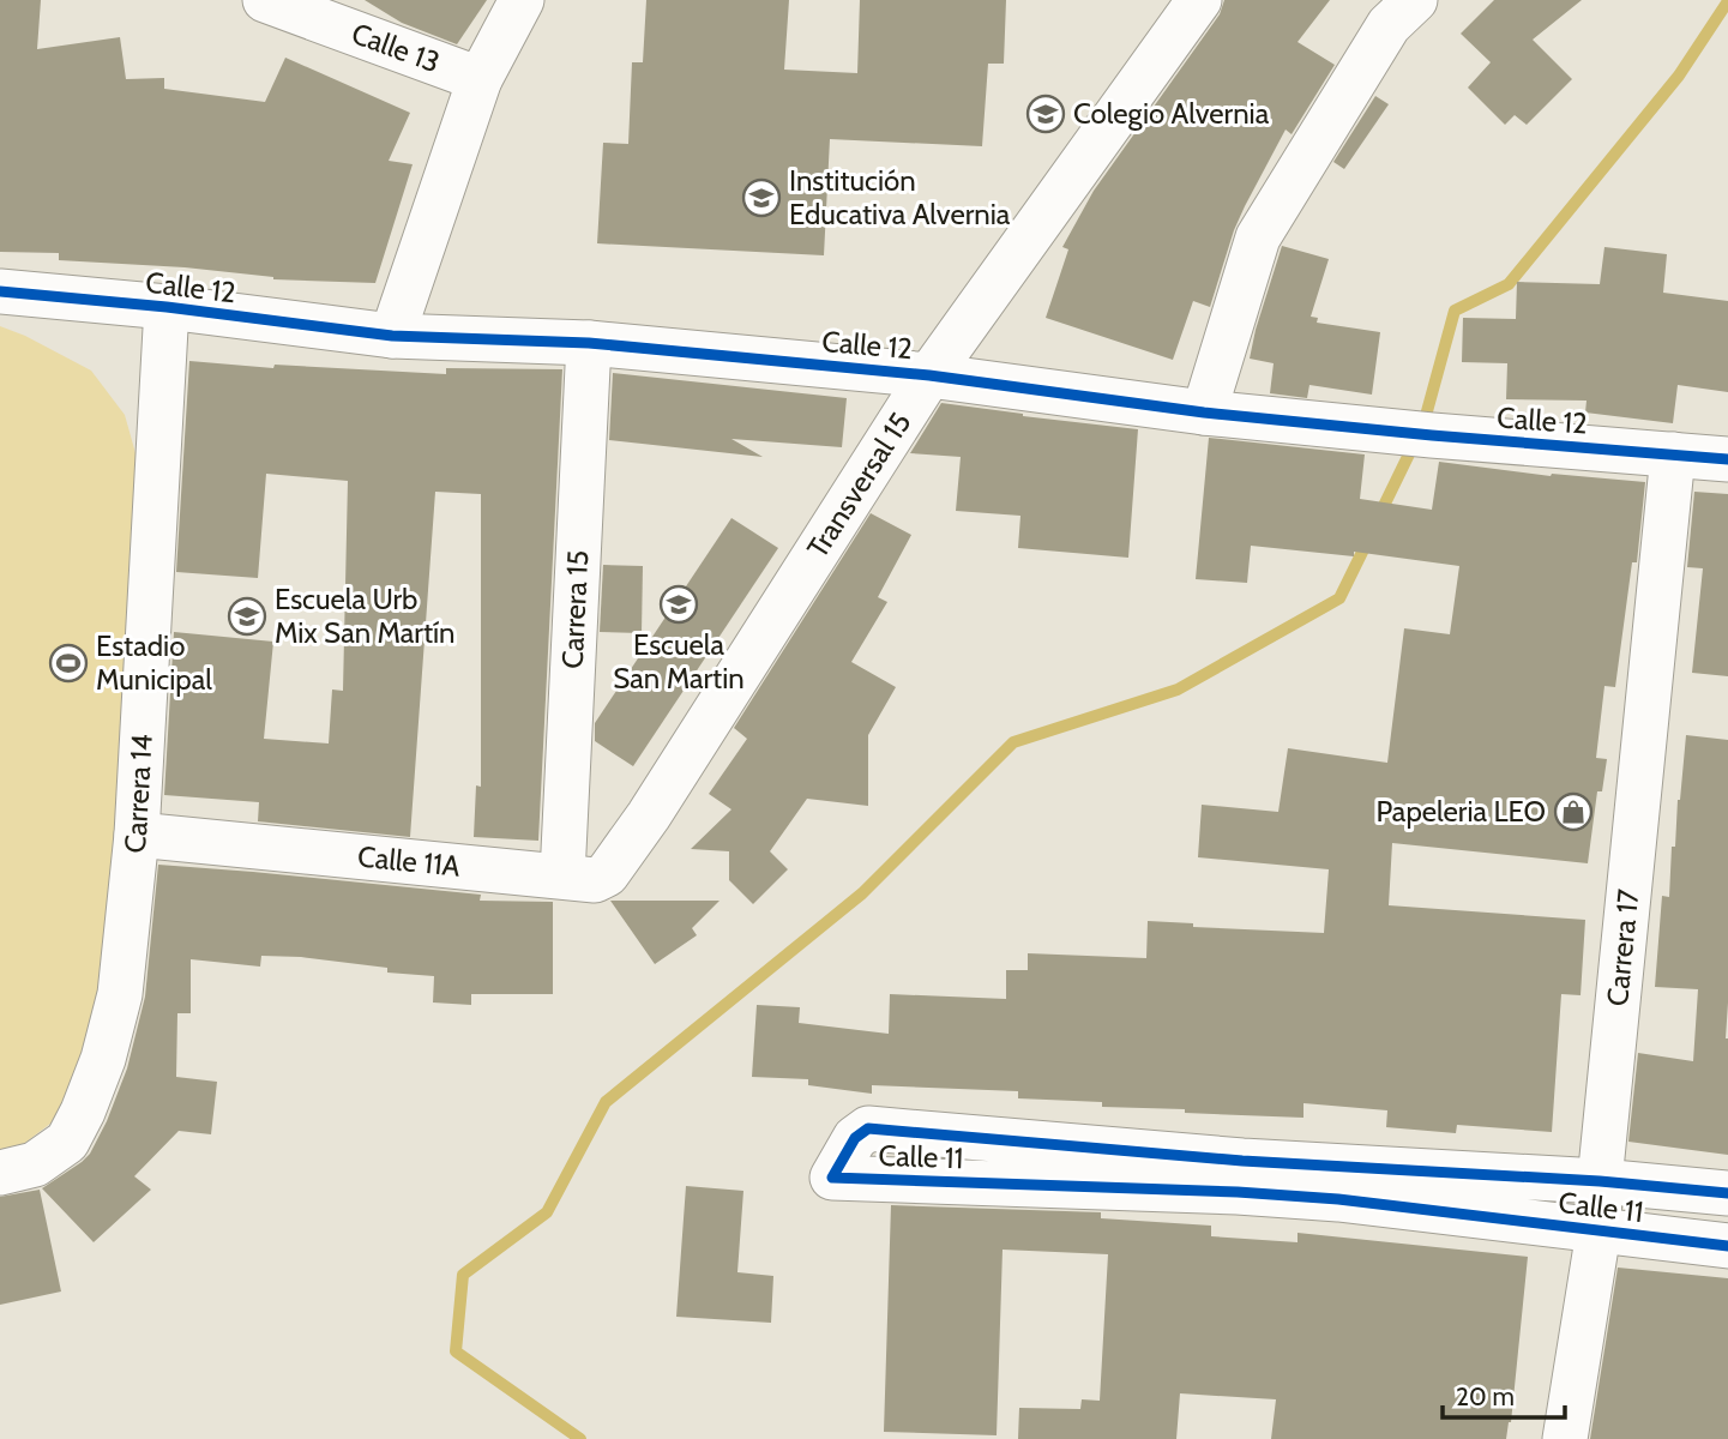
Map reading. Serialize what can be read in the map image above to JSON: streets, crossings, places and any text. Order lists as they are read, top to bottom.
{
  "streets": {
    "street": [
      "Calle 13",
      "Calle 12",
      "Transversal 15",
      "Carrera 15",
      "Carrera 14",
      "Calle 11A",
      "Carrera 17",
      "Calle 11"
    ]
  },
  "crossings": [
    ["Calle 12", "Transversal 15"],
    ["Calle 12", "Carrera 15"],
    ["Calle 12", "Carrera 14"],
    ["Calle 12", "Carrera 17"],
    ["Transversal 15", "Calle 11A"],
    ["Carrera 15", "Calle 11A"],
    ["Carrera 14", "Calle 11A"],
    ["Carrera 17", "Calle 11"]
  ],
  "places": {
    "school or university": [
      "Colegio Alvernia",
      "Institución Educativa Alvernia",
      "Escuela San Martin",
      "Escuela Urb Mix San Martín"
    ],
    "sports": ["Estadio Municipal"],
    "shop": ["Papeleria LEO"]
  },
  "scale_bar": "20 m"
}
